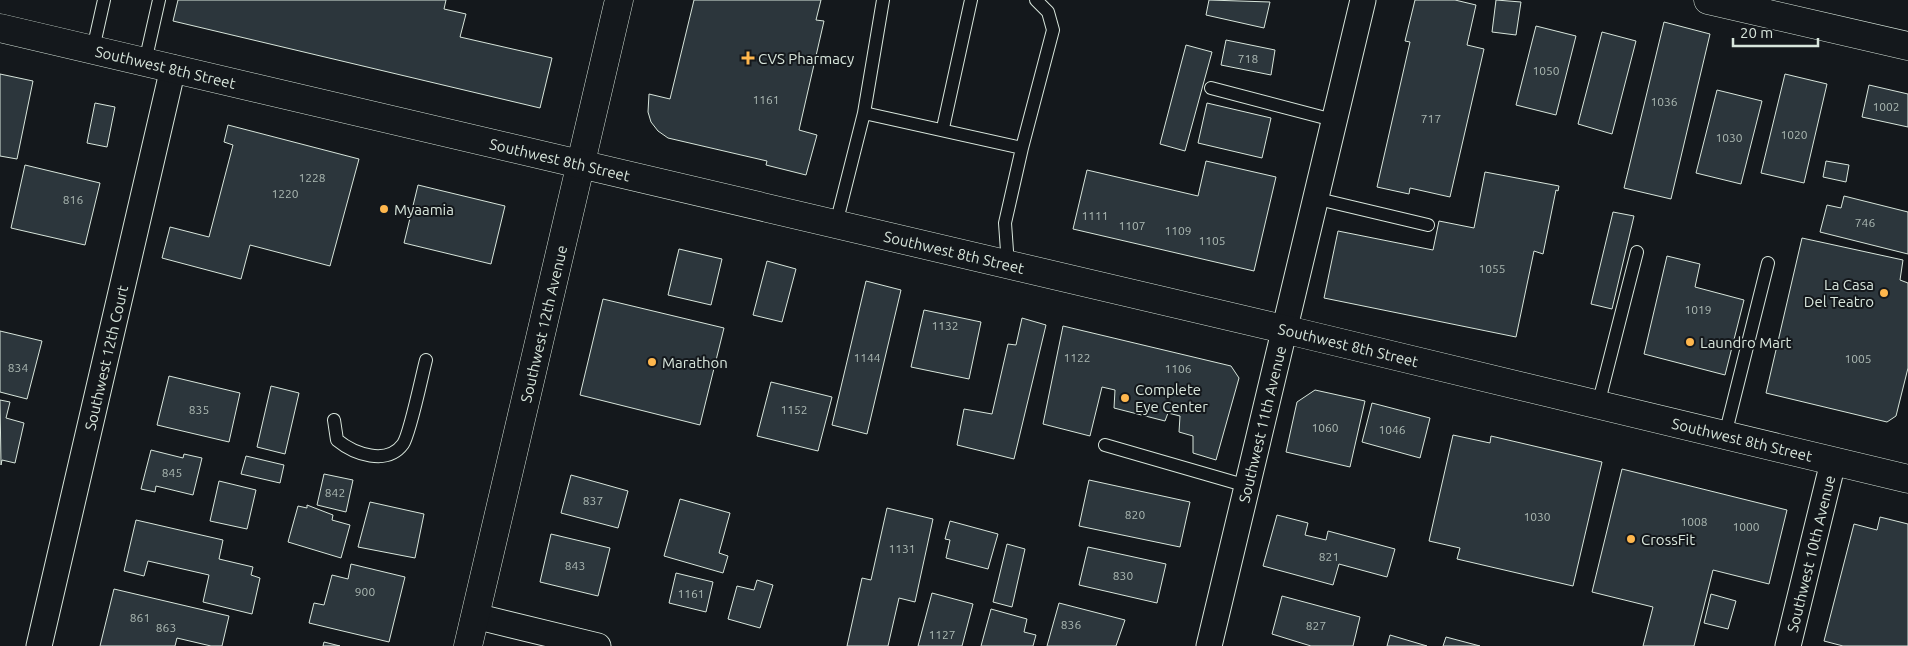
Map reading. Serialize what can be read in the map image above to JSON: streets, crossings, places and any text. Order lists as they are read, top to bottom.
{
  "streets": {
    "main road": ["Southwest 8th Street", "Southwest 12th Avenue"],
    "street": ["Southwest 12th Court", "Southwest 11th Avenue", "Southwest 10th Avenue"]
  },
  "crossings": [
    ["Southwest 8th Street", "Southwest 12th Avenue"],
    ["Southwest 8th Street", "Southwest 12th Court"],
    ["Southwest 8th Street", "Southwest 11th Avenue"],
    ["Southwest 8th Street", "Southwest 10th Avenue"]
  ],
  "places": {
    "health": ["CVS Pharmacy"],
    "other": [
      "Myaamia",
      "La Casa Del Teatro",
      "Laundro Mart",
      "Marathon",
      "Complete Eye Center",
      "CrossFit"
    ]
  },
  "house_numbers": [
    "718",
    "1050",
    "1161",
    "1036",
    "1002",
    "717",
    "1020",
    "1030",
    "1228",
    "1220",
    "816",
    "1111",
    "746",
    "1107",
    "1109",
    "1105",
    "1055",
    "1019",
    "1132",
    "1144",
    "1122",
    "1005",
    "834",
    "1106",
    "835",
    "1152",
    "1060",
    "1046",
    "845",
    "842",
    "837",
    "820",
    "1030",
    "1008",
    "1000",
    "1131",
    "821",
    "843",
    "830",
    "900",
    "1161",
    "861",
    "836",
    "827",
    "863",
    "1127"
  ],
  "scale_bar": "20 m"
}
